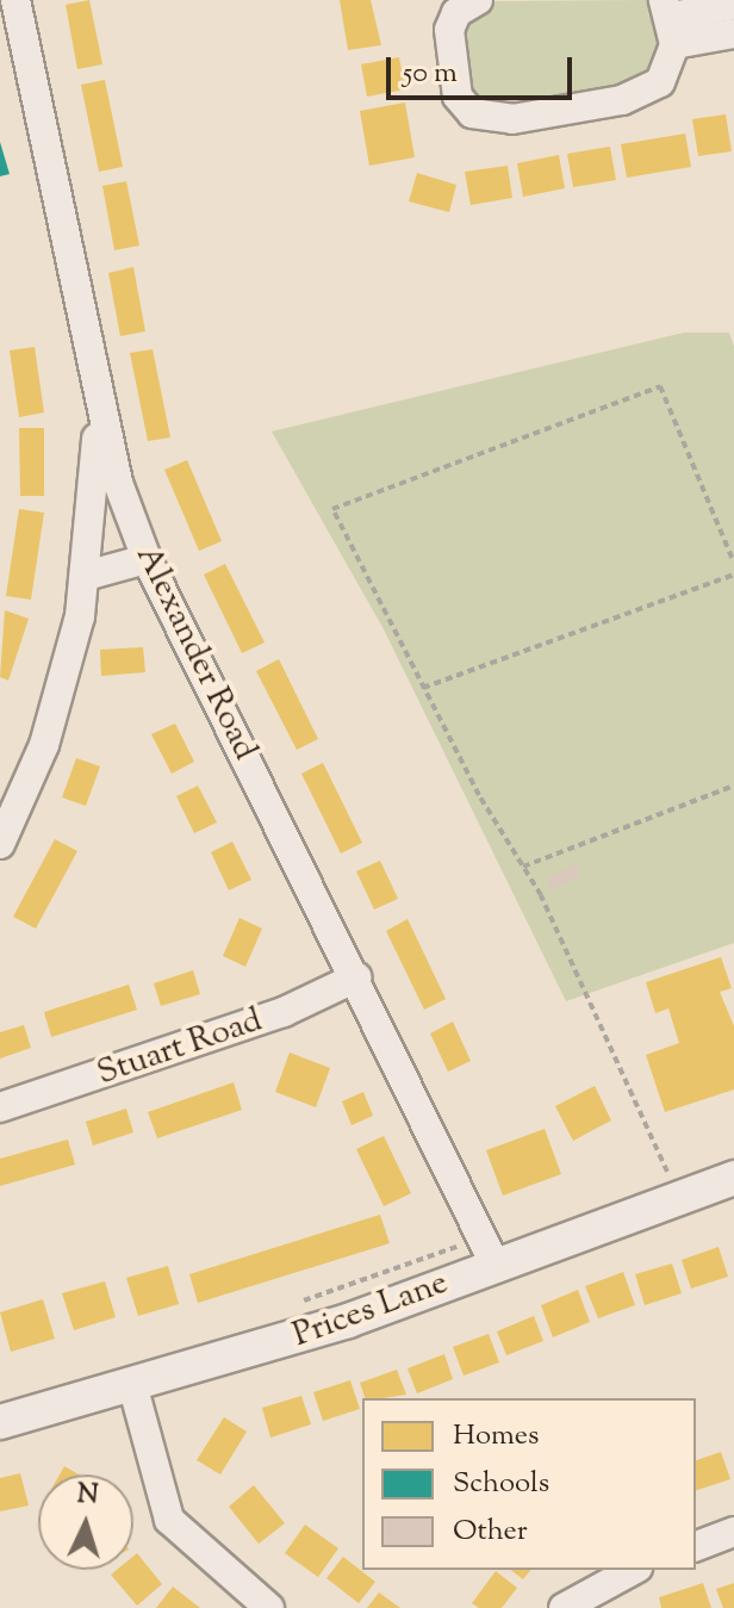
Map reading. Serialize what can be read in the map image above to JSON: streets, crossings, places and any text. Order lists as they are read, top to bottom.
{
  "streets": {
    "street": ["Alexander Road", "Stuart Road", "Prices Lane"]
  },
  "crossings": [
    ["Alexander Road", "Stuart Road"],
    ["Alexander Road", "Prices Lane"]
  ],
  "legend": ["Homes", "Schools", "Other"],
  "scale_bar": "50 m",
  "north": "top"
}
